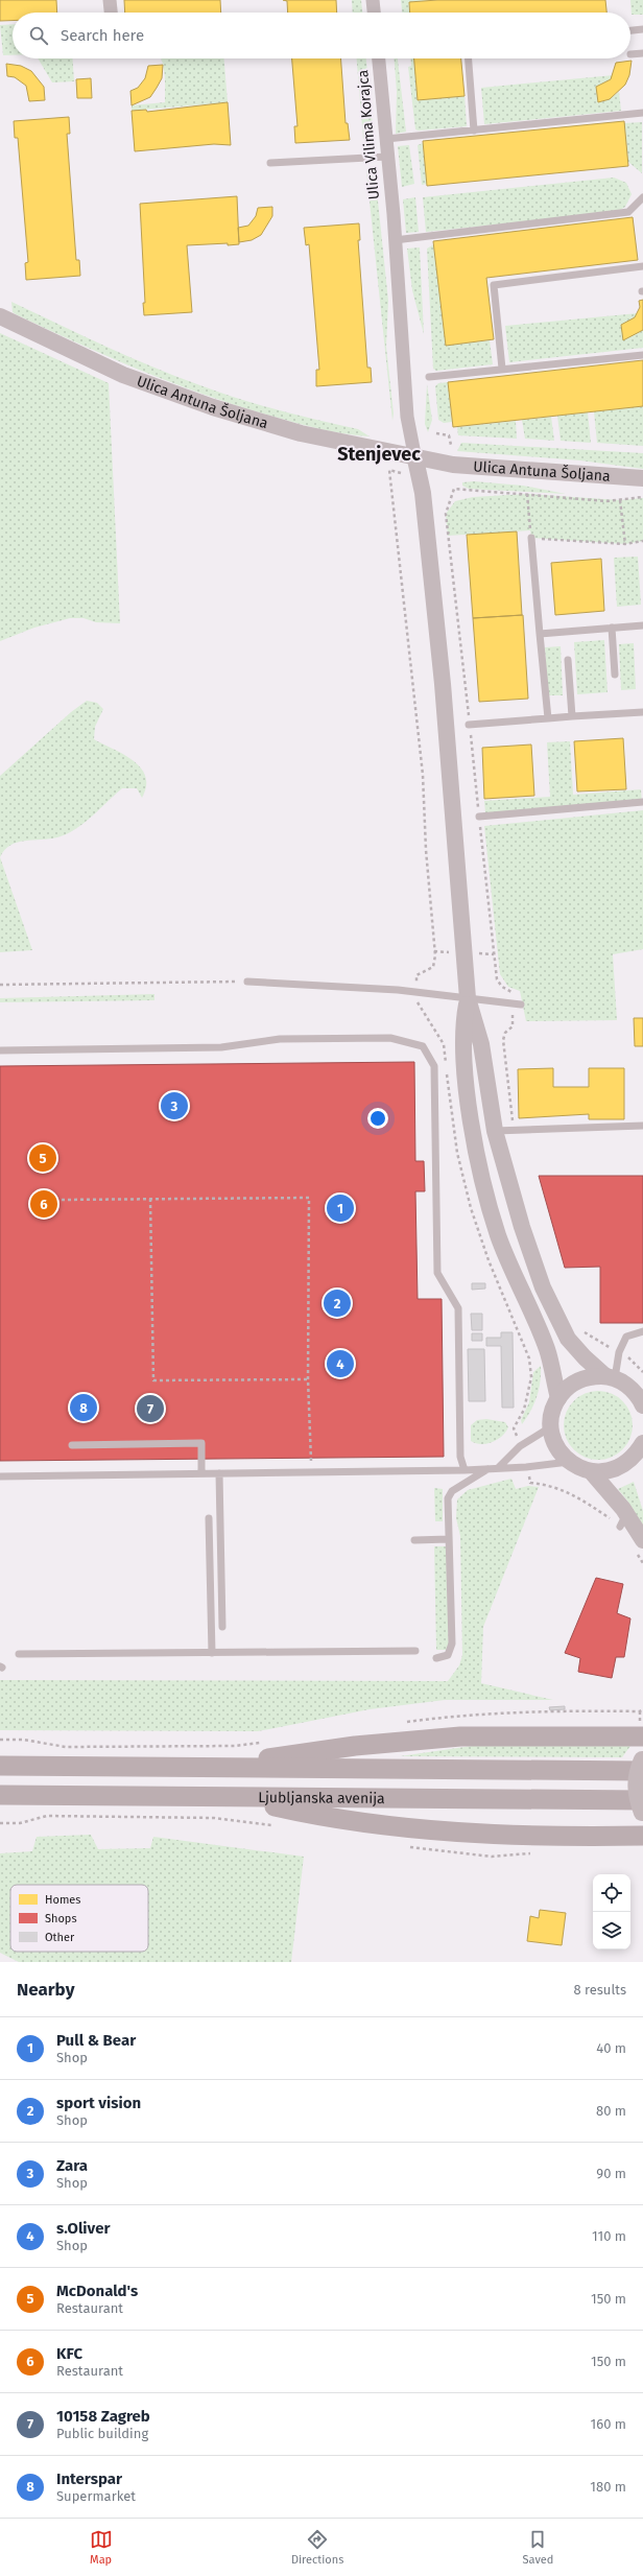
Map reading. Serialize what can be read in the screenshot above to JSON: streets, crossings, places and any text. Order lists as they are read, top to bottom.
{
  "streets": {
    "main road": ["Ljubljanska avenija"],
    "street": ["Ulica Vilima Korajca", "Ulica Antuna Šoljana"]
  },
  "districts": ["Stenjevec"],
  "legend": ["Homes", "Shops", "Other"],
  "page": {
    "search": "Search here",
    "pins": [
      "3",
      "5",
      "6",
      "1",
      "2",
      "4",
      "8",
      "7"
    ],
    "heading": ["Nearby", "8 results"],
    "list": [
      {
        "mark": "1",
        "name": "Pull & Bear",
        "note": "Shop",
        "value": "40 m"
      },
      {
        "mark": "2",
        "name": "sport vision",
        "note": "Shop",
        "value": "80 m"
      },
      {
        "mark": "3",
        "name": "Zara",
        "note": "Shop",
        "value": "90 m"
      },
      {
        "mark": "4",
        "name": "s.Oliver",
        "note": "Shop",
        "value": "110 m"
      },
      {
        "mark": "5",
        "name": "McDonald's",
        "note": "Restaurant",
        "value": "150 m"
      },
      {
        "mark": "6",
        "name": "KFC",
        "note": "Restaurant",
        "value": "150 m"
      },
      {
        "mark": "7",
        "name": "10158 Zagreb",
        "note": "Public building",
        "value": "160 m"
      },
      {
        "mark": "8",
        "name": "Interspar",
        "note": "Supermarket",
        "value": "180 m"
      }
    ],
    "nav": ["Map", "Directions", "Saved"]
  }
}
